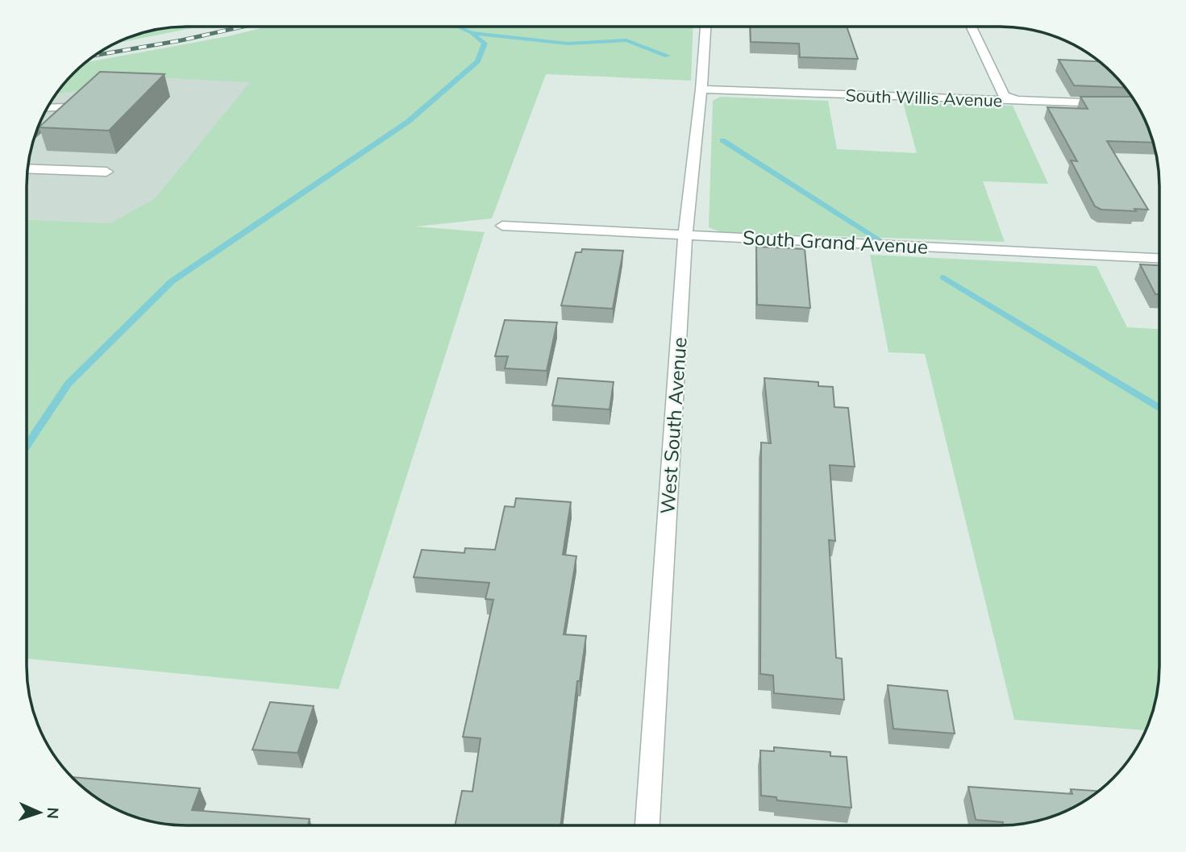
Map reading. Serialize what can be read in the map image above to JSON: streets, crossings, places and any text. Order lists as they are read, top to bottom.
{
  "streets": {
    "street": ["South Willis Avenue", "South Grand Avenue", "West South Avenue"]
  },
  "crossings": [
    ["South Willis Avenue", "West South Avenue"],
    ["South Grand Avenue", "West South Avenue"]
  ],
  "north": "right"
}
